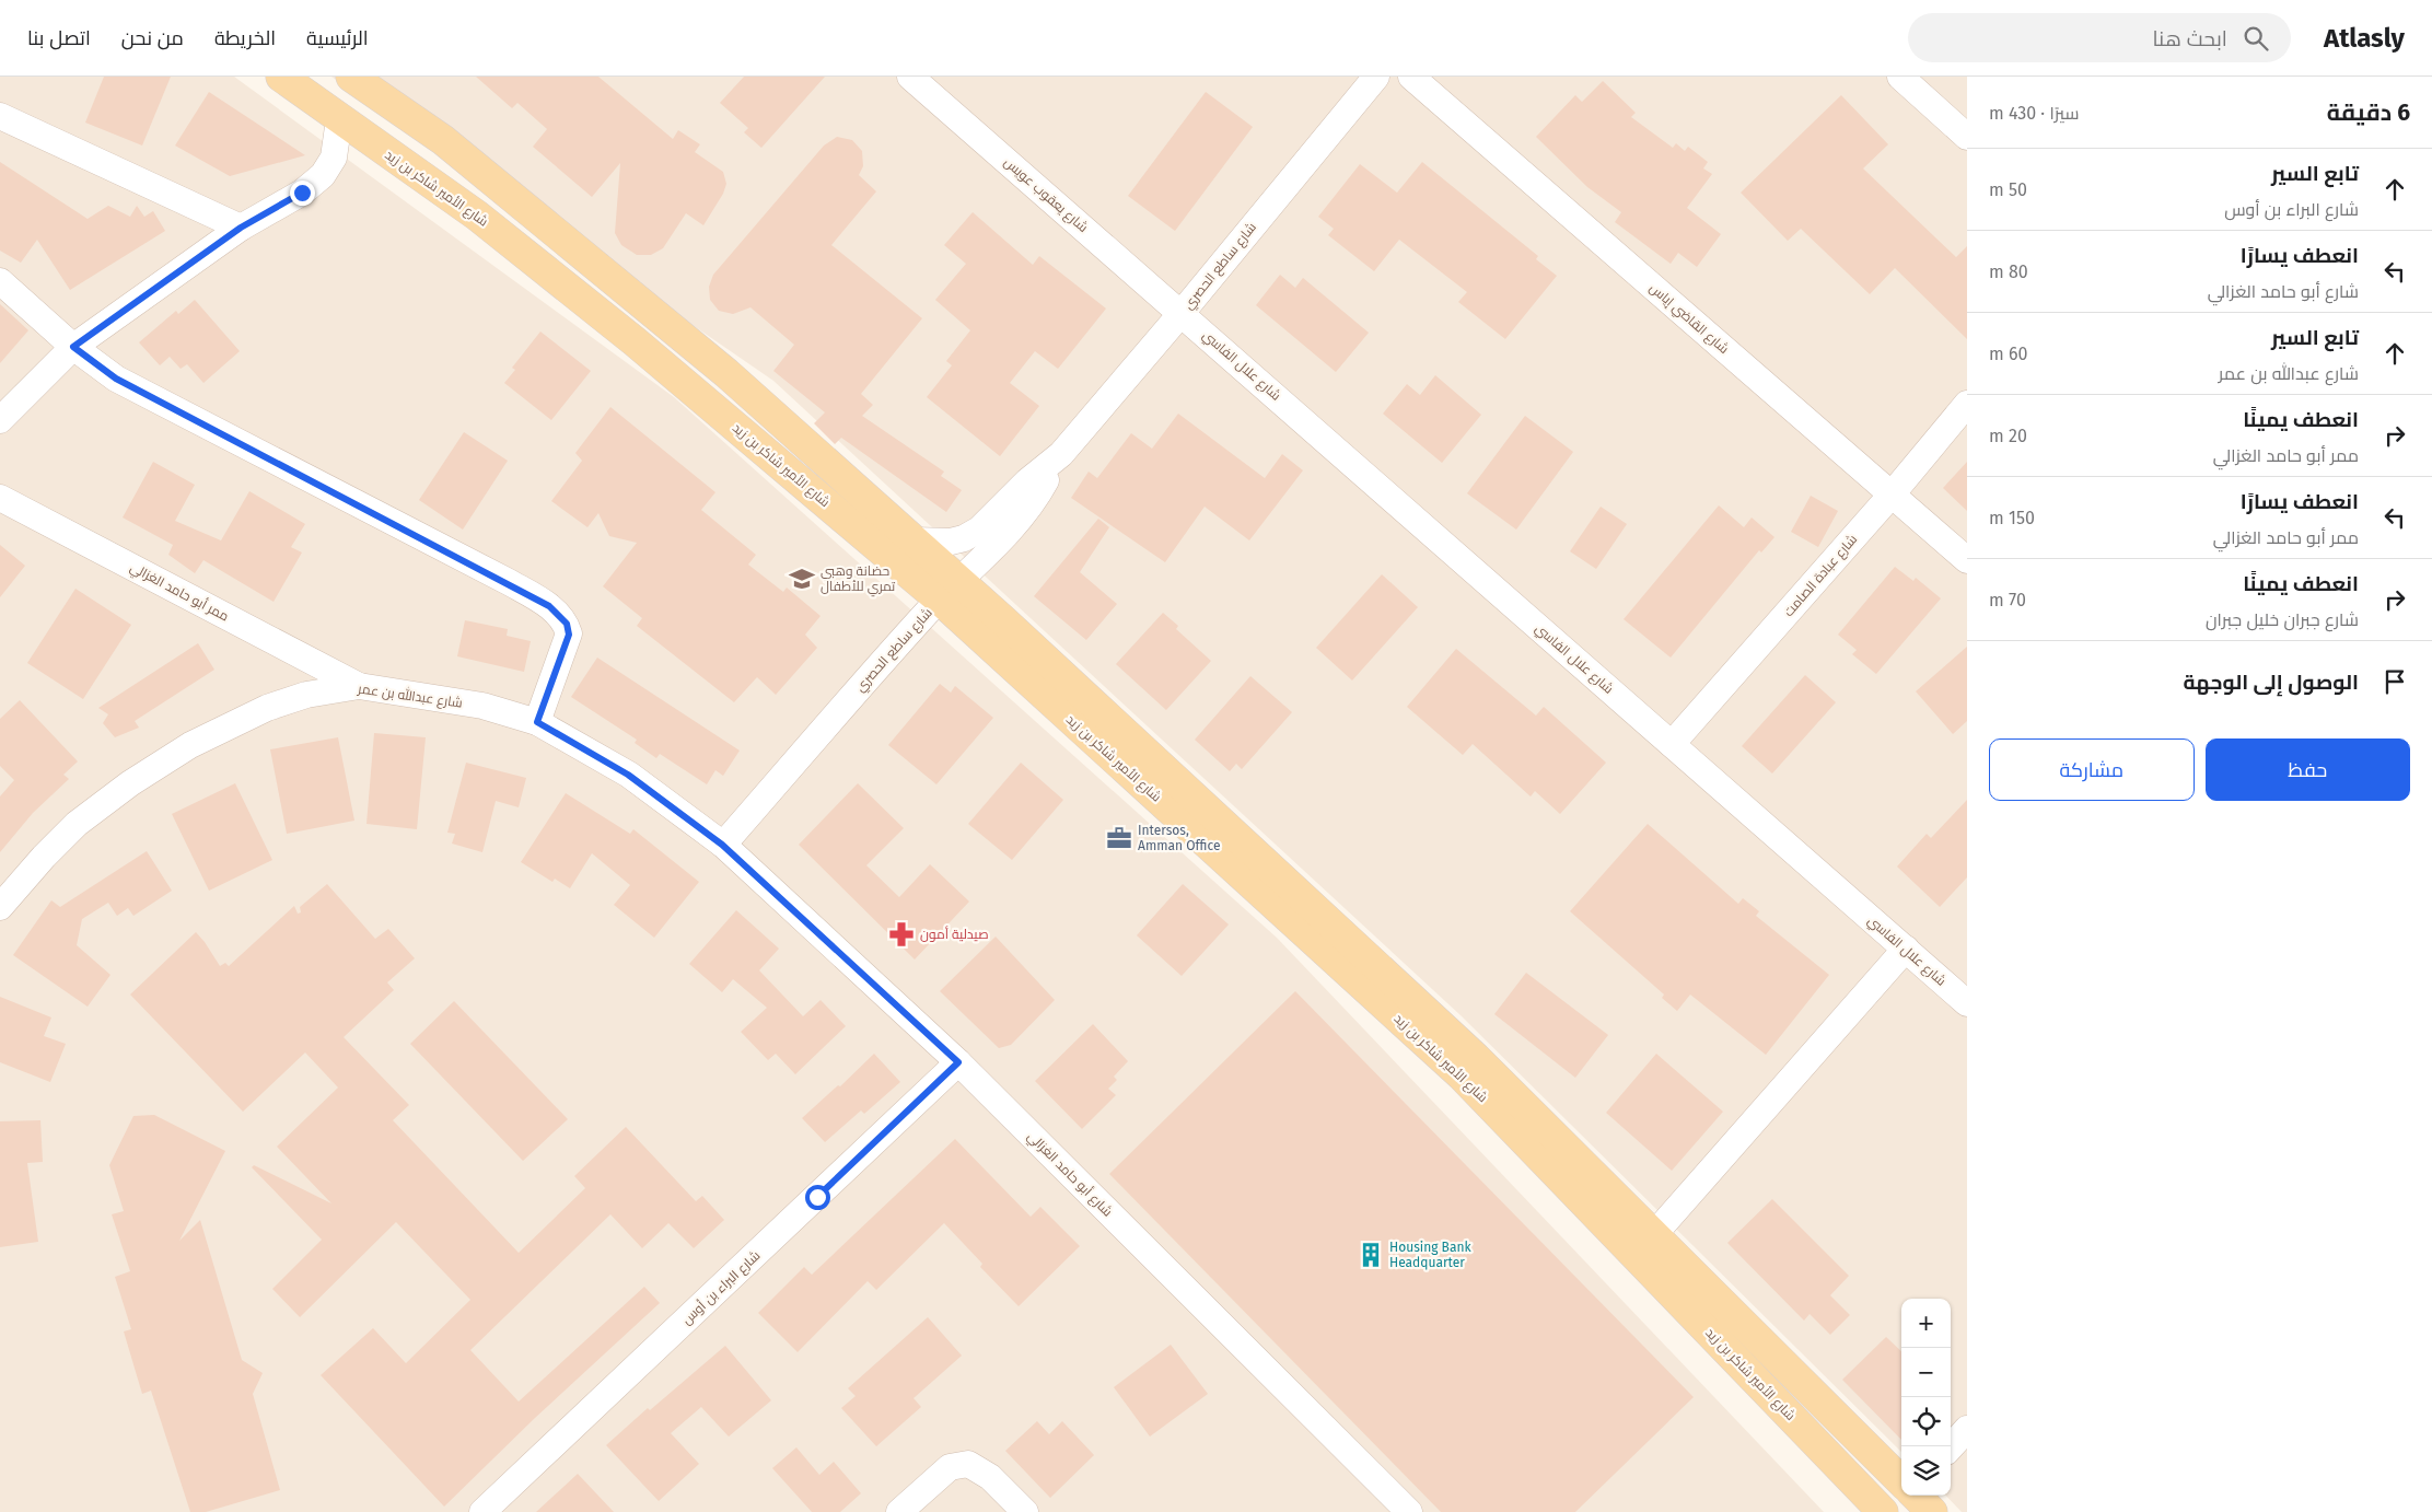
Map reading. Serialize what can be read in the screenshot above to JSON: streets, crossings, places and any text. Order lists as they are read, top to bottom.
{
  "streets": {
    "main road": ["شارع الأمير شاكر بن زيد"],
    "street": [
      "شارع يعقوب عويس",
      "شارع ساطع الحصري",
      "شارع القاضي إياس",
      "شارع علال الفاسي",
      "شارع عبادة الصامت",
      "ممر أبو حامد الغزالي",
      "شارع عبدالله بن عمر",
      "شارع أبو حامد الغزالي",
      "شارع البراء بن أوس"
    ]
  },
  "crossings": [
    ["شارع الأمير شاكر بن زيد", "شارع ساطع الحصري"],
    ["شارع يعقوب عويس", "شارع ساطع الحصري"],
    ["شارع يعقوب عويس", "شارع علال الفاسي"],
    ["شارع ساطع الحصري", "شارع علال الفاسي"],
    ["شارع ساطع الحصري", "شارع عبدالله بن عمر"],
    ["شارع ساطع الحصري", "شارع أبو حامد الغزالي"],
    ["شارع القاضي إياس", "شارع عبادة الصامت"],
    ["شارع علال الفاسي", "شارع عبادة الصامت"],
    ["ممر أبو حامد الغزالي", "شارع عبدالله بن عمر"],
    ["شارع عبدالله بن عمر", "شارع أبو حامد الغزالي"],
    ["شارع أبو حامد الغزالي", "شارع البراء بن أوس"]
  ],
  "places": {
    "school or university": ["حضانة وهبي تمري للأطفال"],
    "office": ["Intersos, Amman Office"],
    "pharmacy": ["صيدلية أمون"],
    "building": ["Housing Bank Headquarter"]
  },
  "page": {
    "header": "Atlasly",
    "search": "ابحث هنا",
    "nav": [
      "الرئيسية",
      "الخريطة",
      "من نحن",
      "اتصل بنا"
    ],
    "heading": ["6 دقيقة", "سيرًا · 430 m"],
    "list": [
      ["تابع السير", "شارع البراء بن أوس", "50 m"],
      ["انعطف يسارًا", "شارع أبو حامد الغزالي", "80 m"],
      ["تابع السير", "شارع عبدالله بن عمر", "60 m"],
      ["انعطف يمينًا", "ممر أبو حامد الغزالي", "20 m"],
      ["انعطف يسارًا", "ممر أبو حامد الغزالي", "150 m"],
      ["انعطف يمينًا", "شارع جبران خليل جبران", "70 m"],
      "الوصول إلى الوجهة"
    ],
    "buttons": ["حفظ", "مشاركة"],
    "map_buttons": ["+", "−"]
  }
}
